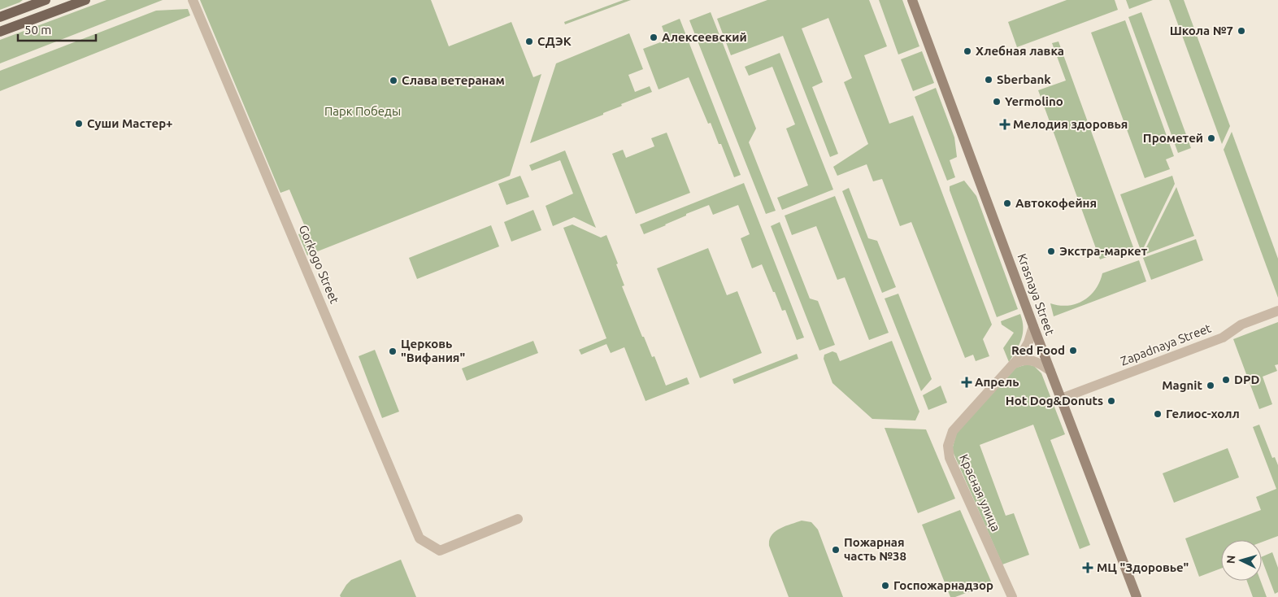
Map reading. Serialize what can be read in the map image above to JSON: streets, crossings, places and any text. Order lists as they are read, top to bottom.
{
  "streets": {
    "street": [
      "Gorkogo Street",
      "Krasnaya Street",
      "Zapadnaya Street",
      "Красная улица"
    ]
  },
  "crossings": [
    ["Krasnaya Street", "Zapadnaya Street"],
    ["Krasnaya Street", "Красная улица"]
  ],
  "parks": ["Парк Победы"],
  "places": {
    "other": [
      "Школа №7",
      "Алексеевский",
      "СДЭК",
      "Хлебная лавка",
      "Sberbank",
      "Слава ветеранам",
      "Yermolino",
      "Суши Мастер+",
      "Прометей",
      "Автокофейня",
      "Экстра-маркет",
      "Red Food",
      "Церковь \"Вифания\"",
      "DPD",
      "Magnit",
      "Hot Dog&Donuts",
      "Гелиос-холл",
      "Пожарная часть №38",
      "Госпожарнадзор"
    ],
    "health": ["Мелодия здоровья", "Апрель", "МЦ \"Здоровье\""]
  },
  "scale_bar": "50 m",
  "north": "left"
}
